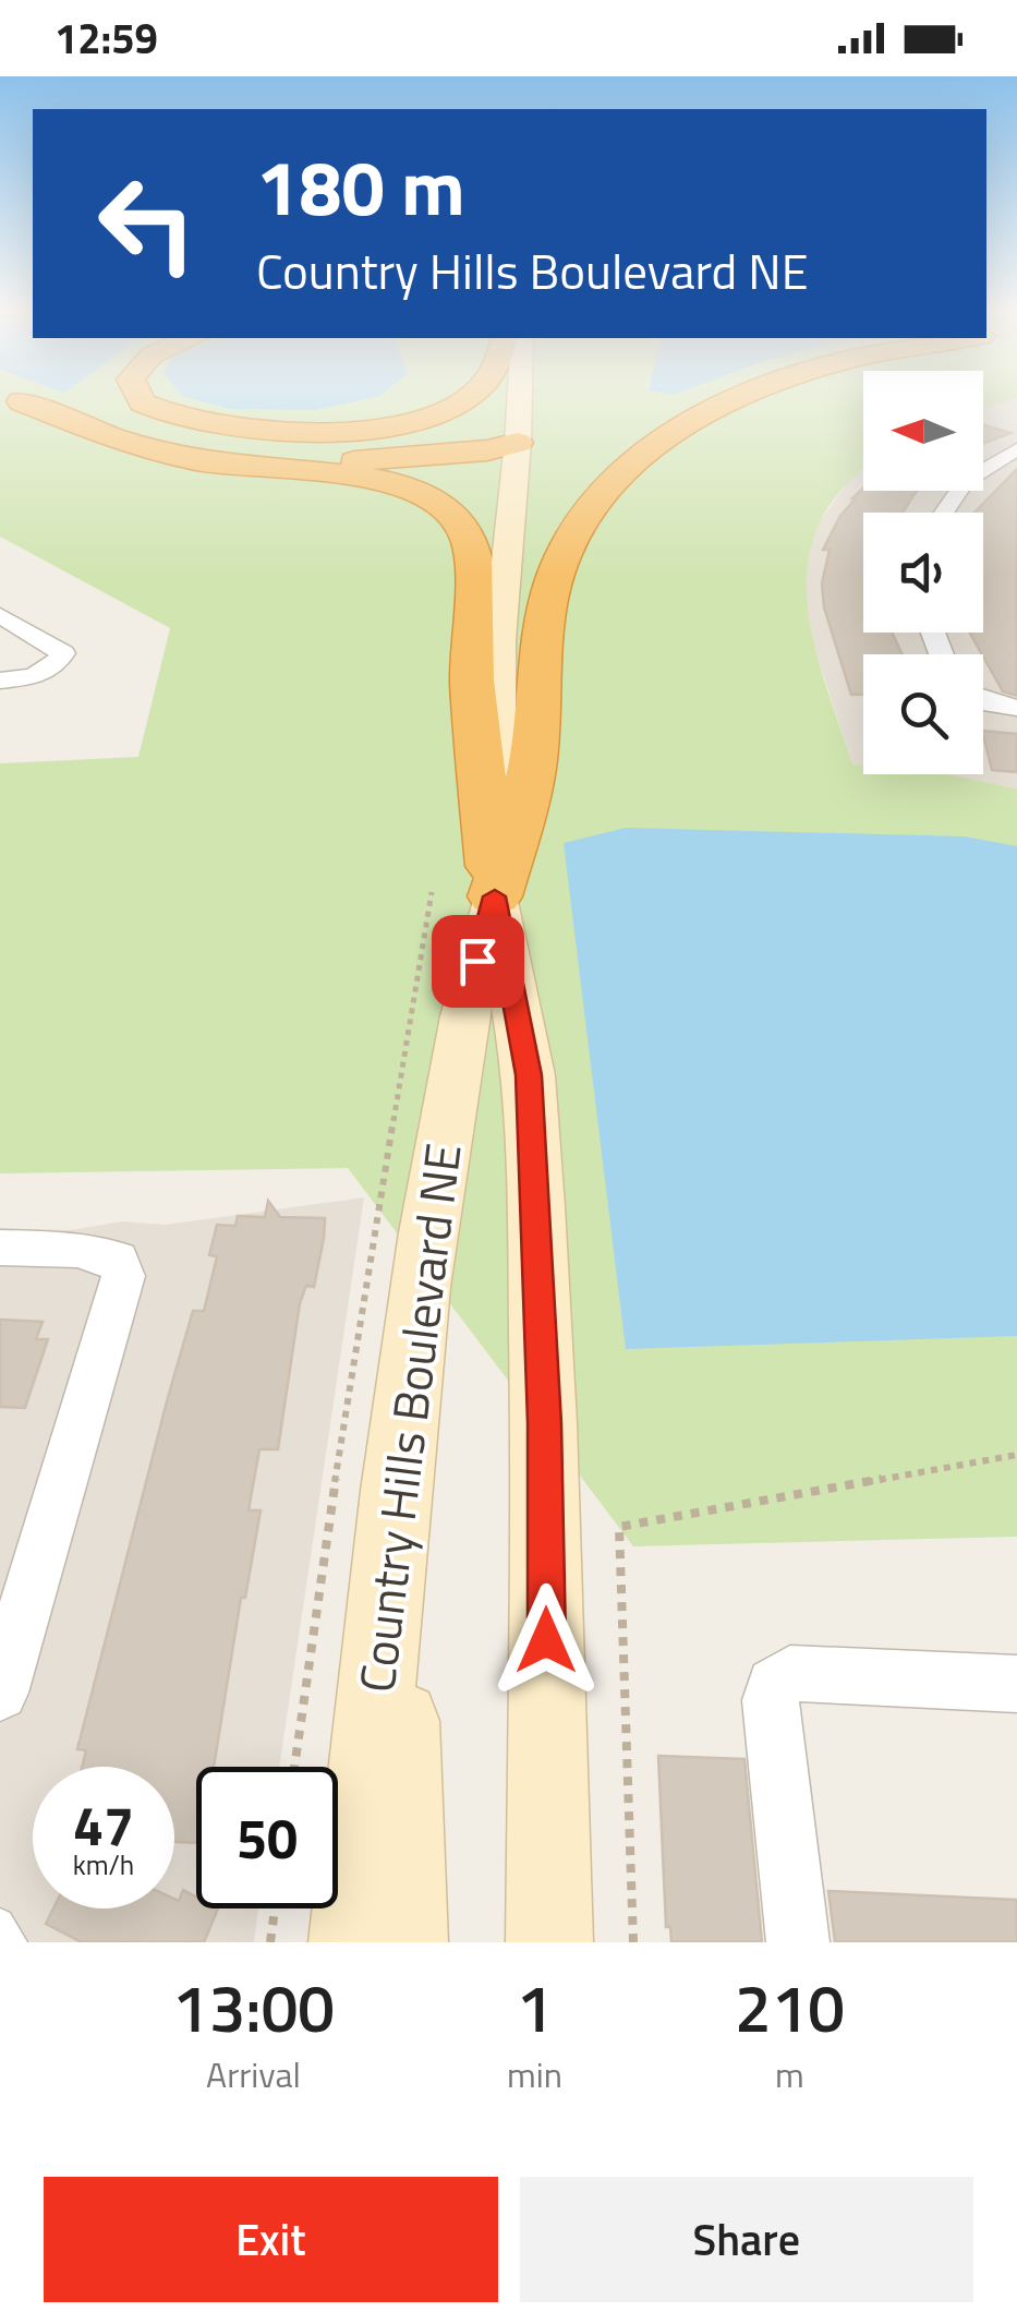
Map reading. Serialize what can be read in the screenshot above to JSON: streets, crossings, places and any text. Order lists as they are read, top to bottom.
{
  "streets": {
    "main road": ["Country Hills Boulevard NE"]
  },
  "north": "left",
  "page": {
    "status": "12:59",
    "turn": ["180 m", "Country Hills Boulevard NE"],
    "speed": "47 km/h",
    "limit": "50",
    "eta": [
      "13:00",
      "Arrival",
      "1",
      "min",
      "210",
      "m"
    ],
    "buttons": ["Exit", "Share"]
  }
}
